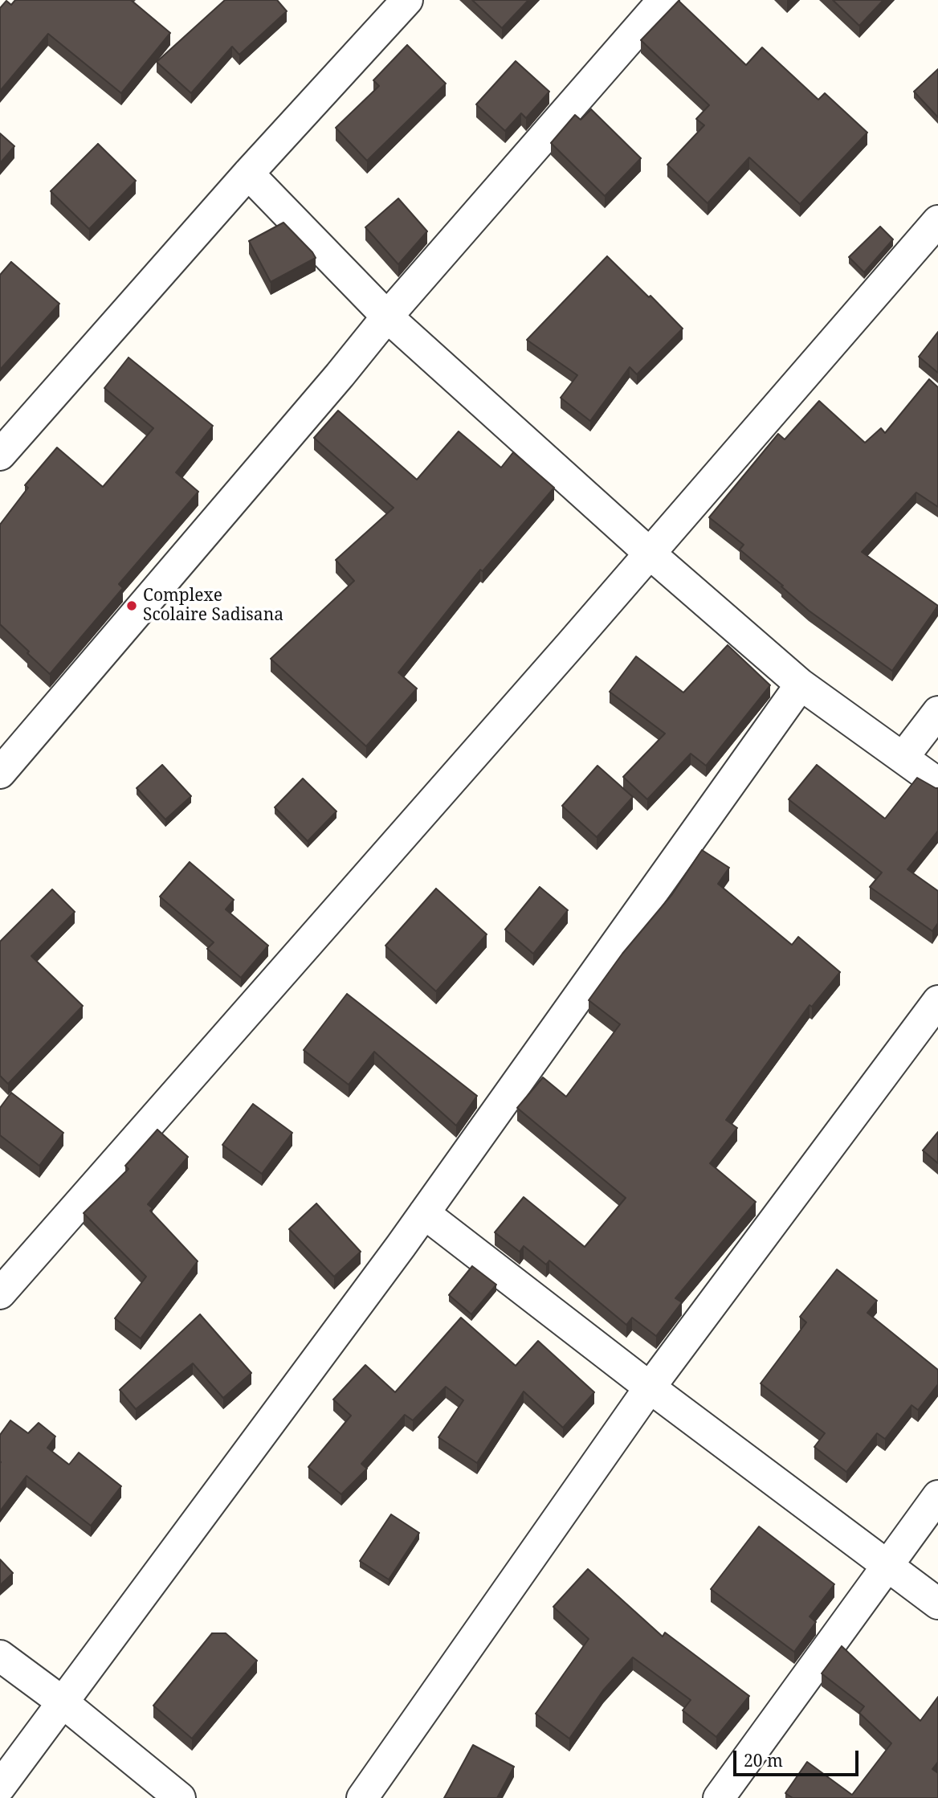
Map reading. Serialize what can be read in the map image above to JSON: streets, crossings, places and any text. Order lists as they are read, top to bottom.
{
  "places": ["Complexe Scolaire Sadisana"],
  "scale_bar": "20 m"
}
